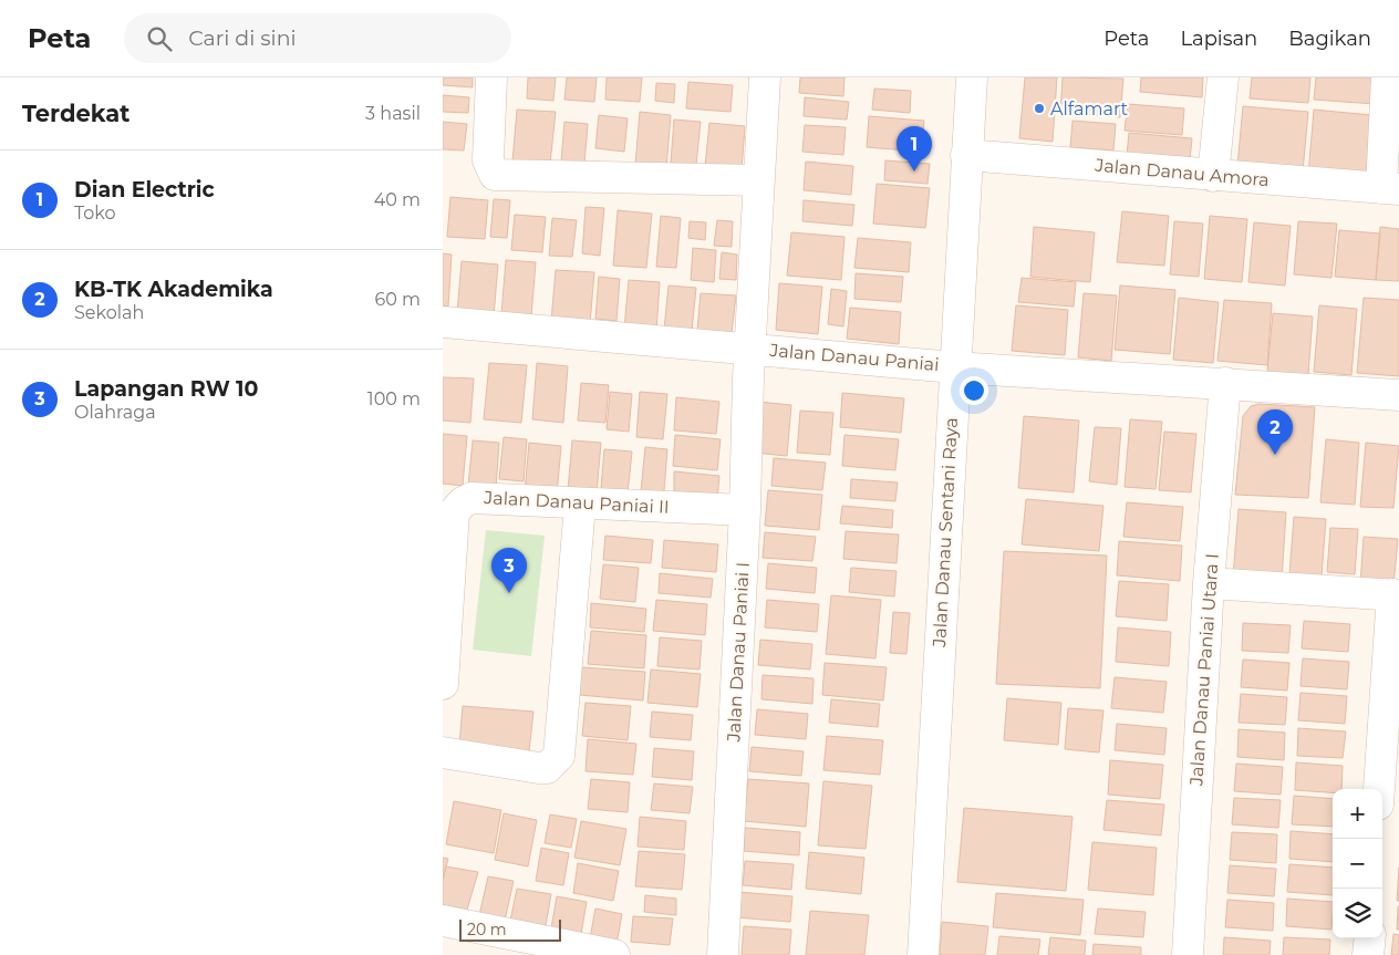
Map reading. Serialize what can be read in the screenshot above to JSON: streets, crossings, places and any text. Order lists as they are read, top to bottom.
{
  "streets": {
    "street": [
      "Jalan Danau Amora",
      "Jalan Danau Paniai",
      "Jalan Danau Paniai II",
      "Jalan Danau Sentani Raya",
      "Jalan Danau Paniai I",
      "Jalan Danau Paniai Utara I"
    ]
  },
  "crossings": [
    ["Jalan Danau Amora", "Jalan Danau Sentani Raya"],
    ["Jalan Danau Paniai", "Jalan Danau Sentani Raya"],
    ["Jalan Danau Paniai", "Jalan Danau Paniai I"],
    ["Jalan Danau Paniai", "Jalan Danau Paniai Utara I"],
    ["Jalan Danau Paniai II", "Jalan Danau Paniai I"]
  ],
  "places": ["Alfamart"],
  "scale_bar": "20 m",
  "page": {
    "header": "Peta",
    "search": "Cari di sini",
    "nav": ["Peta", "Lapisan", "Bagikan"],
    "heading": ["Terdekat", "3 hasil"],
    "pins": ["1", "2", "3"],
    "list": [
      {
        "mark": "1",
        "name": "Dian Electric",
        "note": "Toko",
        "value": "40 m"
      },
      {
        "mark": "2",
        "name": "KB-TK Akademika",
        "note": "Sekolah",
        "value": "60 m"
      },
      {
        "mark": "3",
        "name": "Lapangan RW 10",
        "note": "Olahraga",
        "value": "100 m"
      }
    ],
    "map_buttons": ["+", "−"],
    "scale": "20 m"
  }
}
